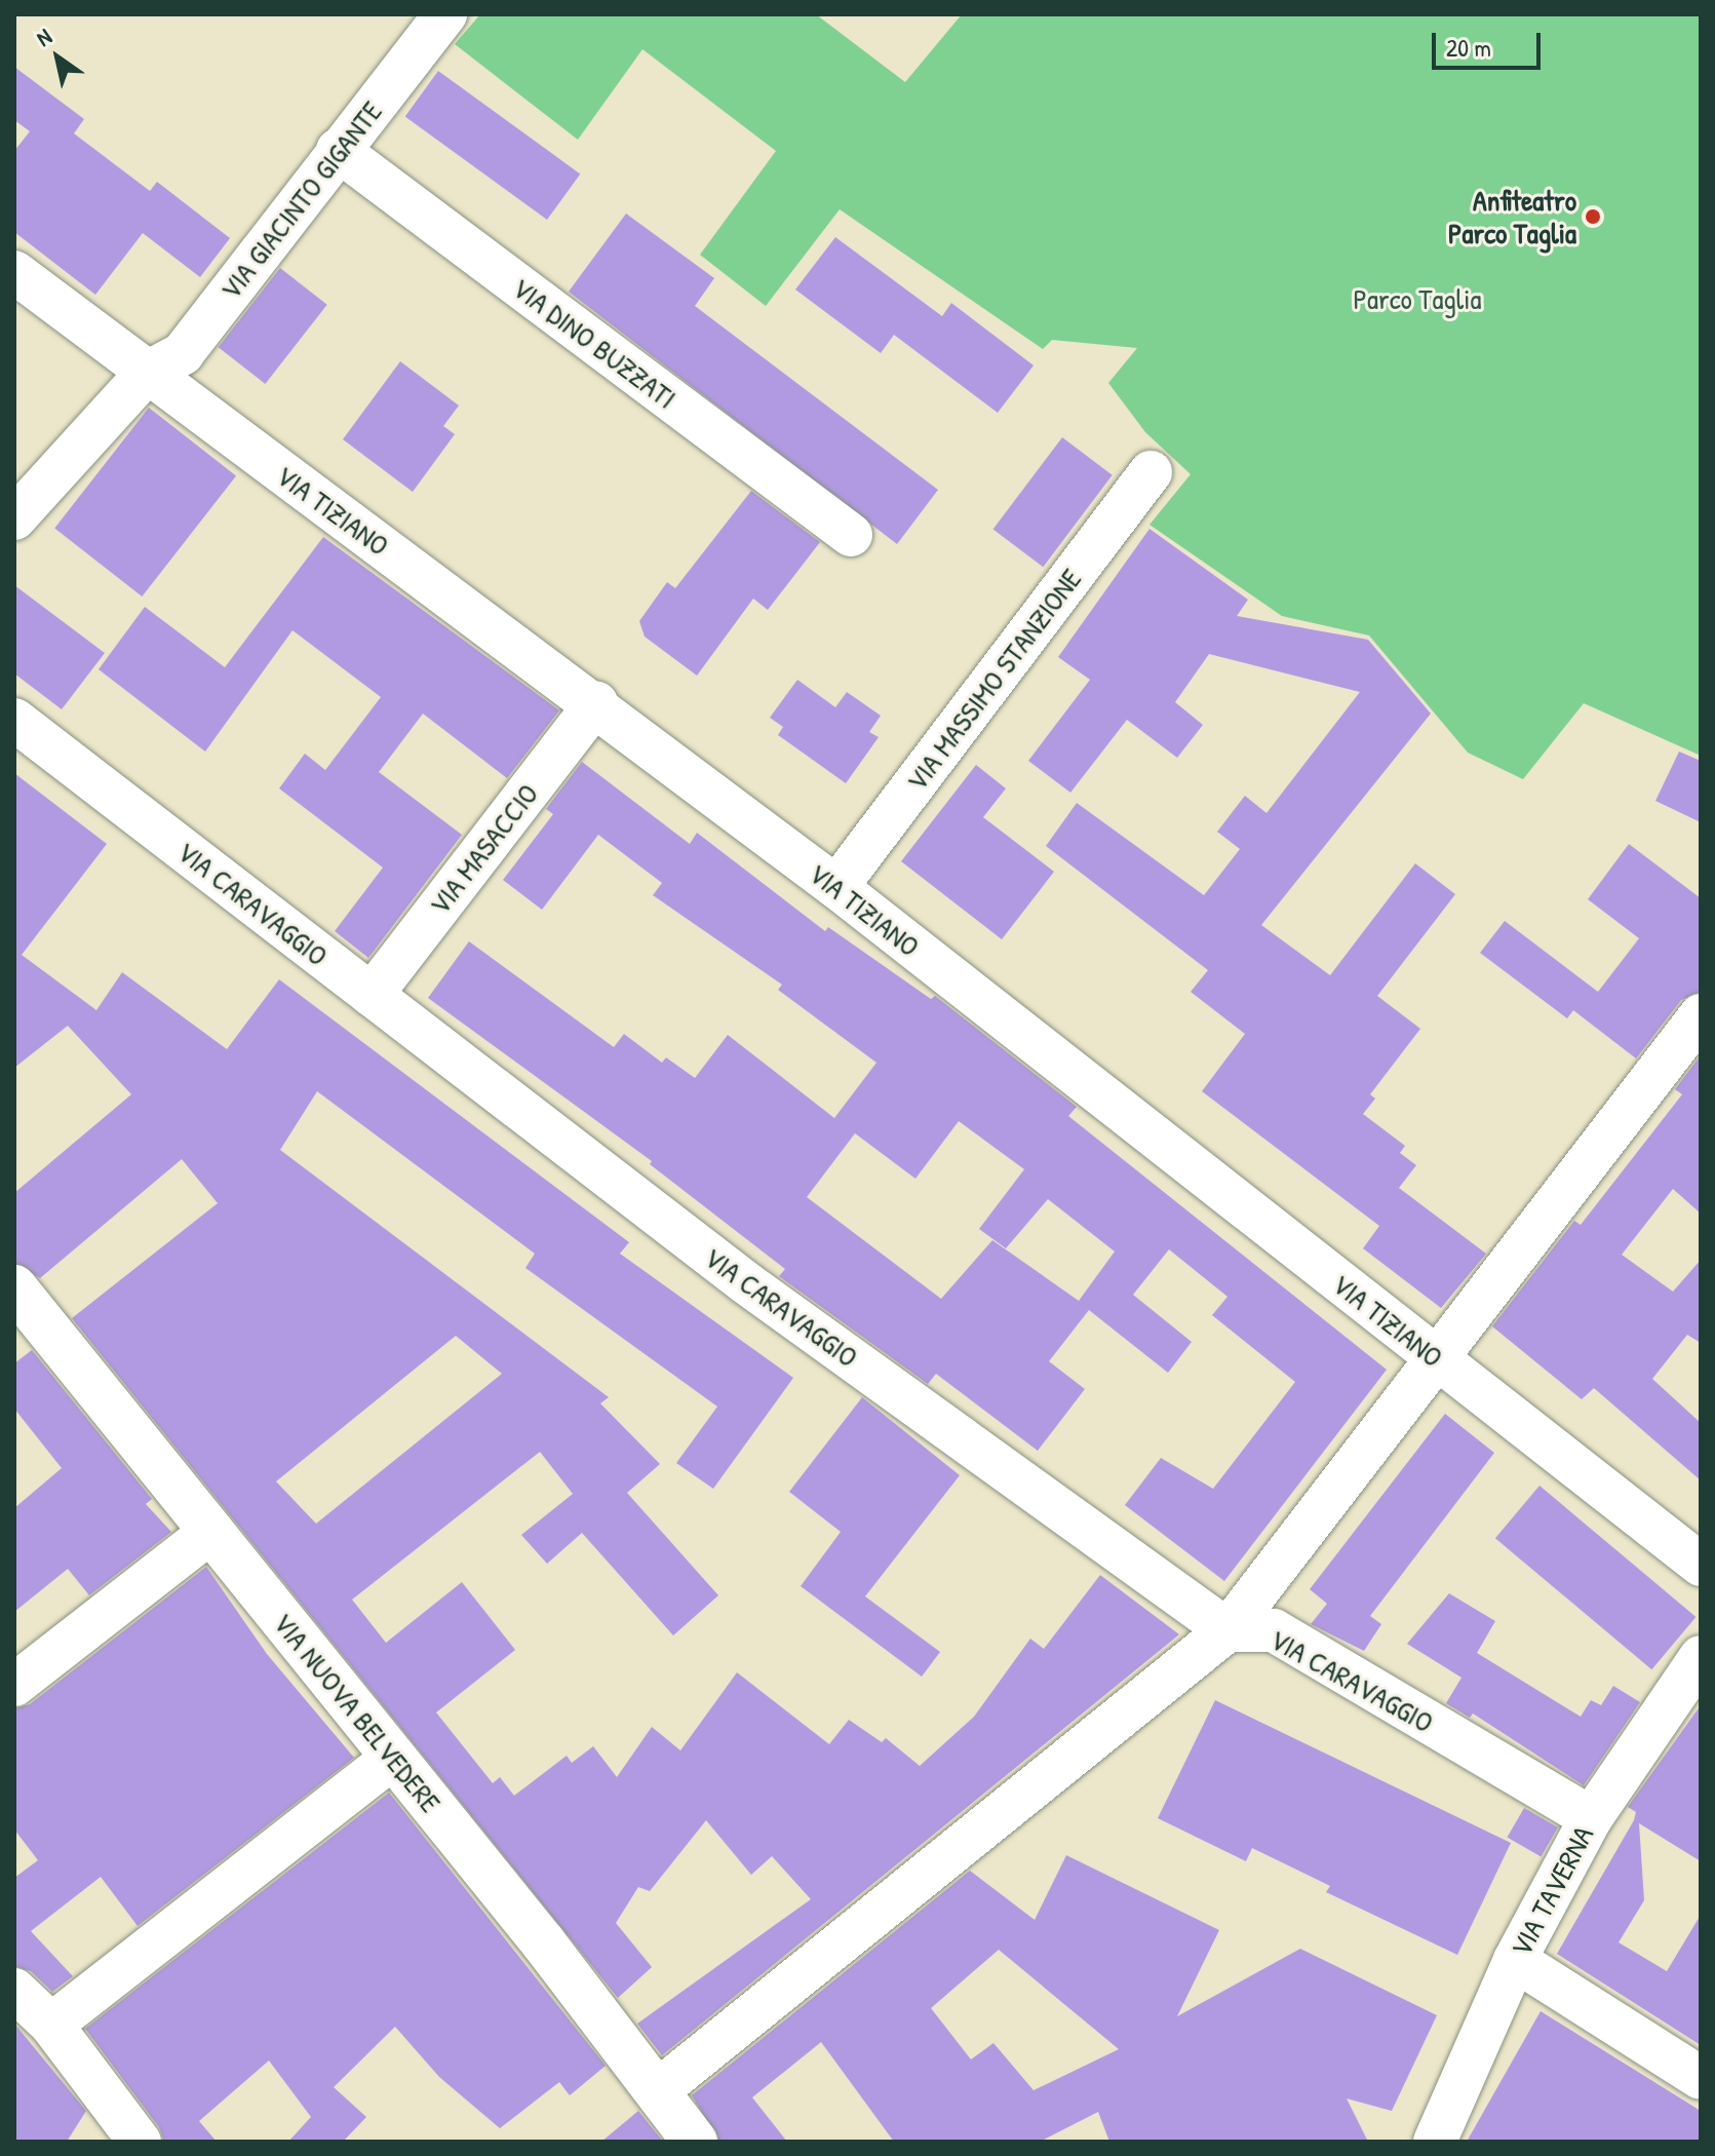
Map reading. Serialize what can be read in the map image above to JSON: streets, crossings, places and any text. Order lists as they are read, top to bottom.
{
  "streets": {
    "street": [
      "VIA GIACINTO GIGANTE",
      "VIA DINO BUZZATI",
      "VIA TIZIANO",
      "VIA MASSIMO STANZIONE",
      "VIA MASACCIO",
      "VIA CARAVAGGIO",
      "VIA NUOVA BELVEDERE",
      "VIA TAVERNA"
    ]
  },
  "crossings": [
    ["VIA GIACINTO GIGANTE", "VIA DINO BUZZATI"],
    ["VIA GIACINTO GIGANTE", "VIA TIZIANO"],
    ["VIA TIZIANO", "VIA MASSIMO STANZIONE"],
    ["VIA TIZIANO", "VIA MASACCIO"],
    ["VIA MASACCIO", "VIA CARAVAGGIO"],
    ["VIA CARAVAGGIO", "VIA TAVERNA"]
  ],
  "parks": ["Parco Taglia"],
  "places": ["Anfiteatro Parco Taglia"],
  "scale_bar": "20 m",
  "north": "top left"
}
